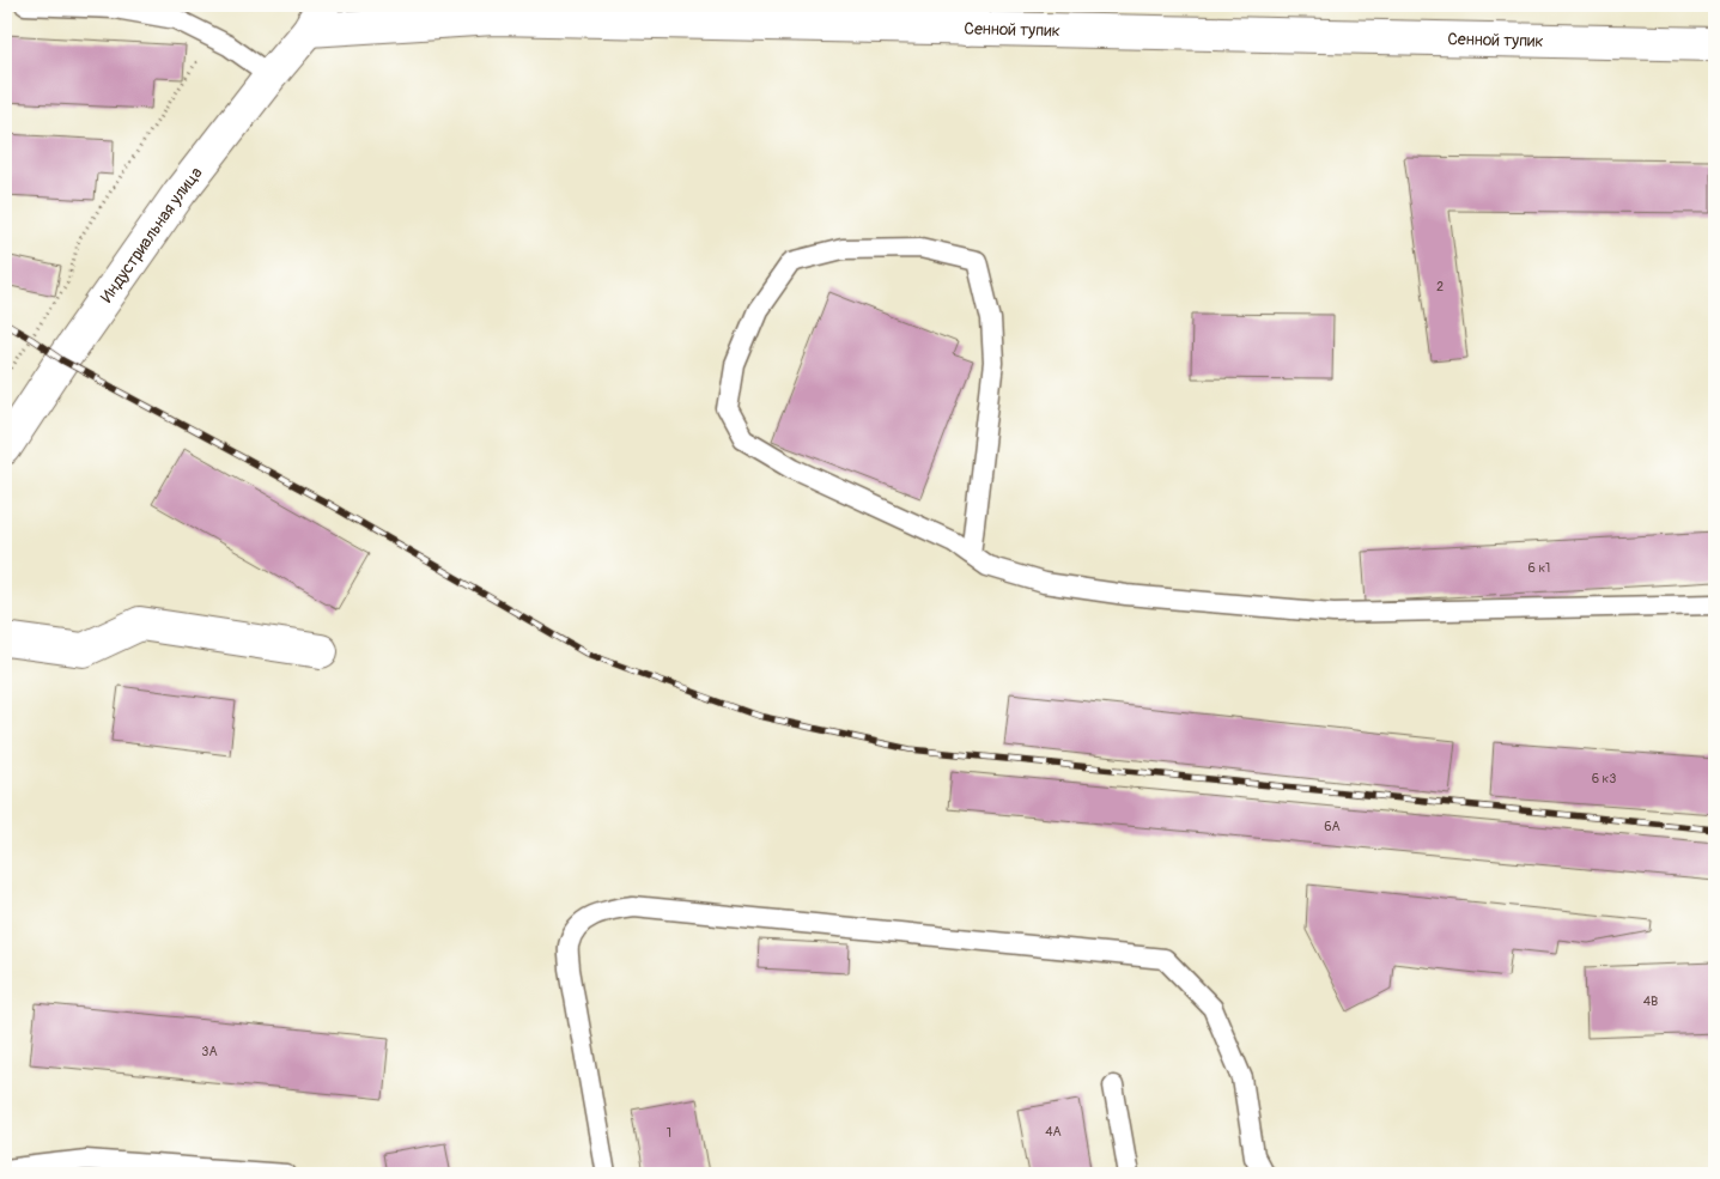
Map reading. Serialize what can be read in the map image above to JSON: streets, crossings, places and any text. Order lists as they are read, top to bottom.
{
  "streets": {
    "main road": ["Сенной тупик", "Индустриальная улица"]
  },
  "crossings": [
    ["Сенной тупик", "Индустриальная улица"]
  ],
  "house_numbers": [
    "2",
    "6 к1",
    "6 к3",
    "6А",
    "4В",
    "3А",
    "4А",
    "1"
  ]
}
